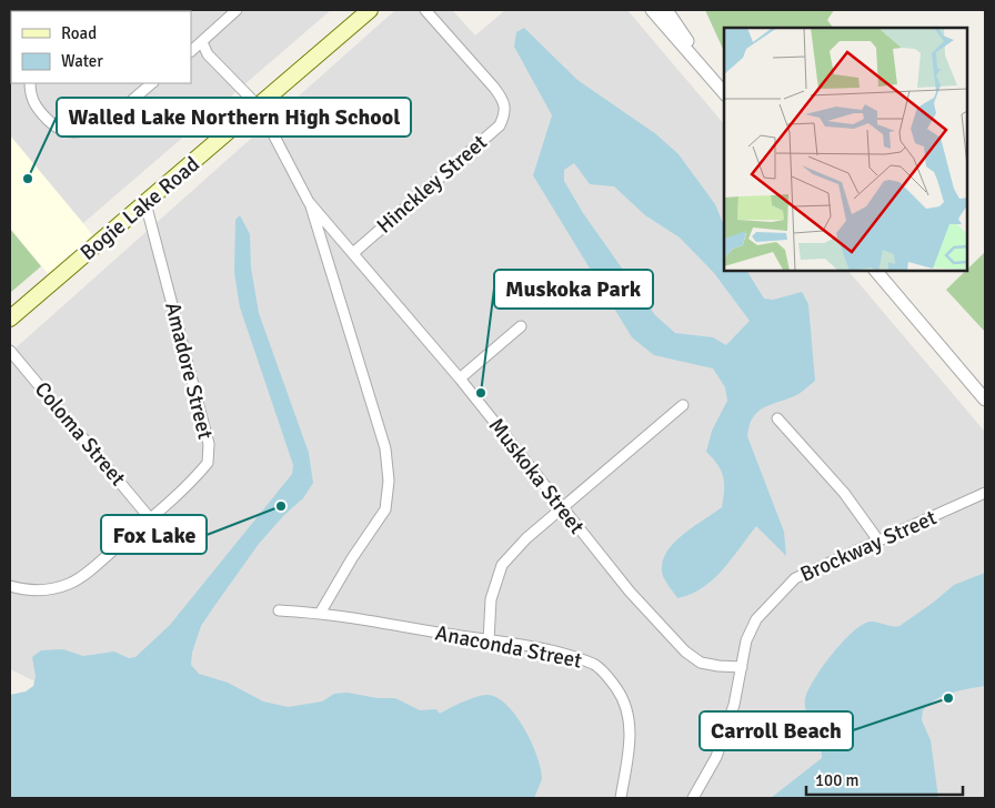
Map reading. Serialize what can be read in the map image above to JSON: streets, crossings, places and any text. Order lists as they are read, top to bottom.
{
  "streets": {
    "main road": ["Bogie Lake Road"],
    "street": [
      "Hinckley Street",
      "Amadore Street",
      "Coloma Street",
      "Muskoka Street",
      "Brockway Street",
      "Anaconda Street"
    ]
  },
  "crossings": [
    ["Hinckley Street", "Muskoka Street"],
    ["Bogie Lake Road", "Amadore Street"],
    ["Bogie Lake Road", "Muskoka Street"],
    ["Amadore Street", "Coloma Street"],
    ["Muskoka Street", "Brockway Street"],
    ["Muskoka Street", "Anaconda Street"]
  ],
  "places": [
    "Walled Lake Northern High School",
    "Muskoka Park",
    "Fox Lake",
    "Carroll Beach"
  ],
  "legend": ["Road", "Water"],
  "scale_bar": "100 m"
}
